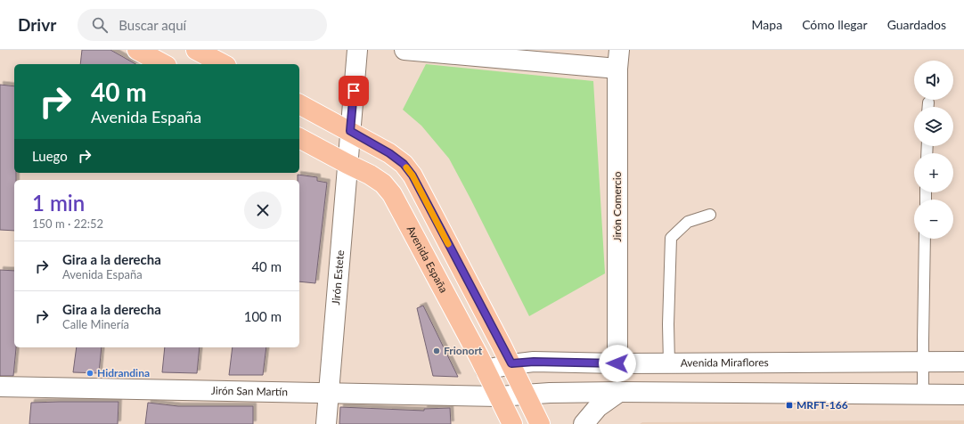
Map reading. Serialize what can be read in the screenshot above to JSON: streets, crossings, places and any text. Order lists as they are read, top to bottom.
{
  "streets": {
    "main road": ["Avenida España"],
    "street": [
      "Jirón Comercio",
      "Jirón Estete",
      "Avenida Miraflores",
      "Jirón San Martín"
    ]
  },
  "crossings": [
    ["Jirón Comercio", "Avenida Miraflores"],
    ["Avenida España", "Jirón Estete"],
    ["Avenida España", "Avenida Miraflores"],
    ["Avenida España", "Jirón San Martín"],
    ["Jirón Estete", "Jirón San Martín"]
  ],
  "places": {
    "other": ["Frionort", "Hidrandina"],
    "transit": ["MRFT-166"]
  },
  "page": {
    "header": "Drivr",
    "search": "Buscar aquí",
    "nav": ["Mapa", "Cómo llegar", "Guardados"],
    "map_buttons": ["+", "−"],
    "turn": ["40 m", "Avenida España"],
    "then": "Luego",
    "heading": ["1 min", "150 m · 22:52"],
    "list": [
      {
        "name": "Gira a la derecha",
        "note": "Avenida España",
        "value": "40 m"
      },
      {
        "name": "Gira a la derecha",
        "note": "Calle Minería",
        "value": "100 m"
      }
    ]
  }
}
